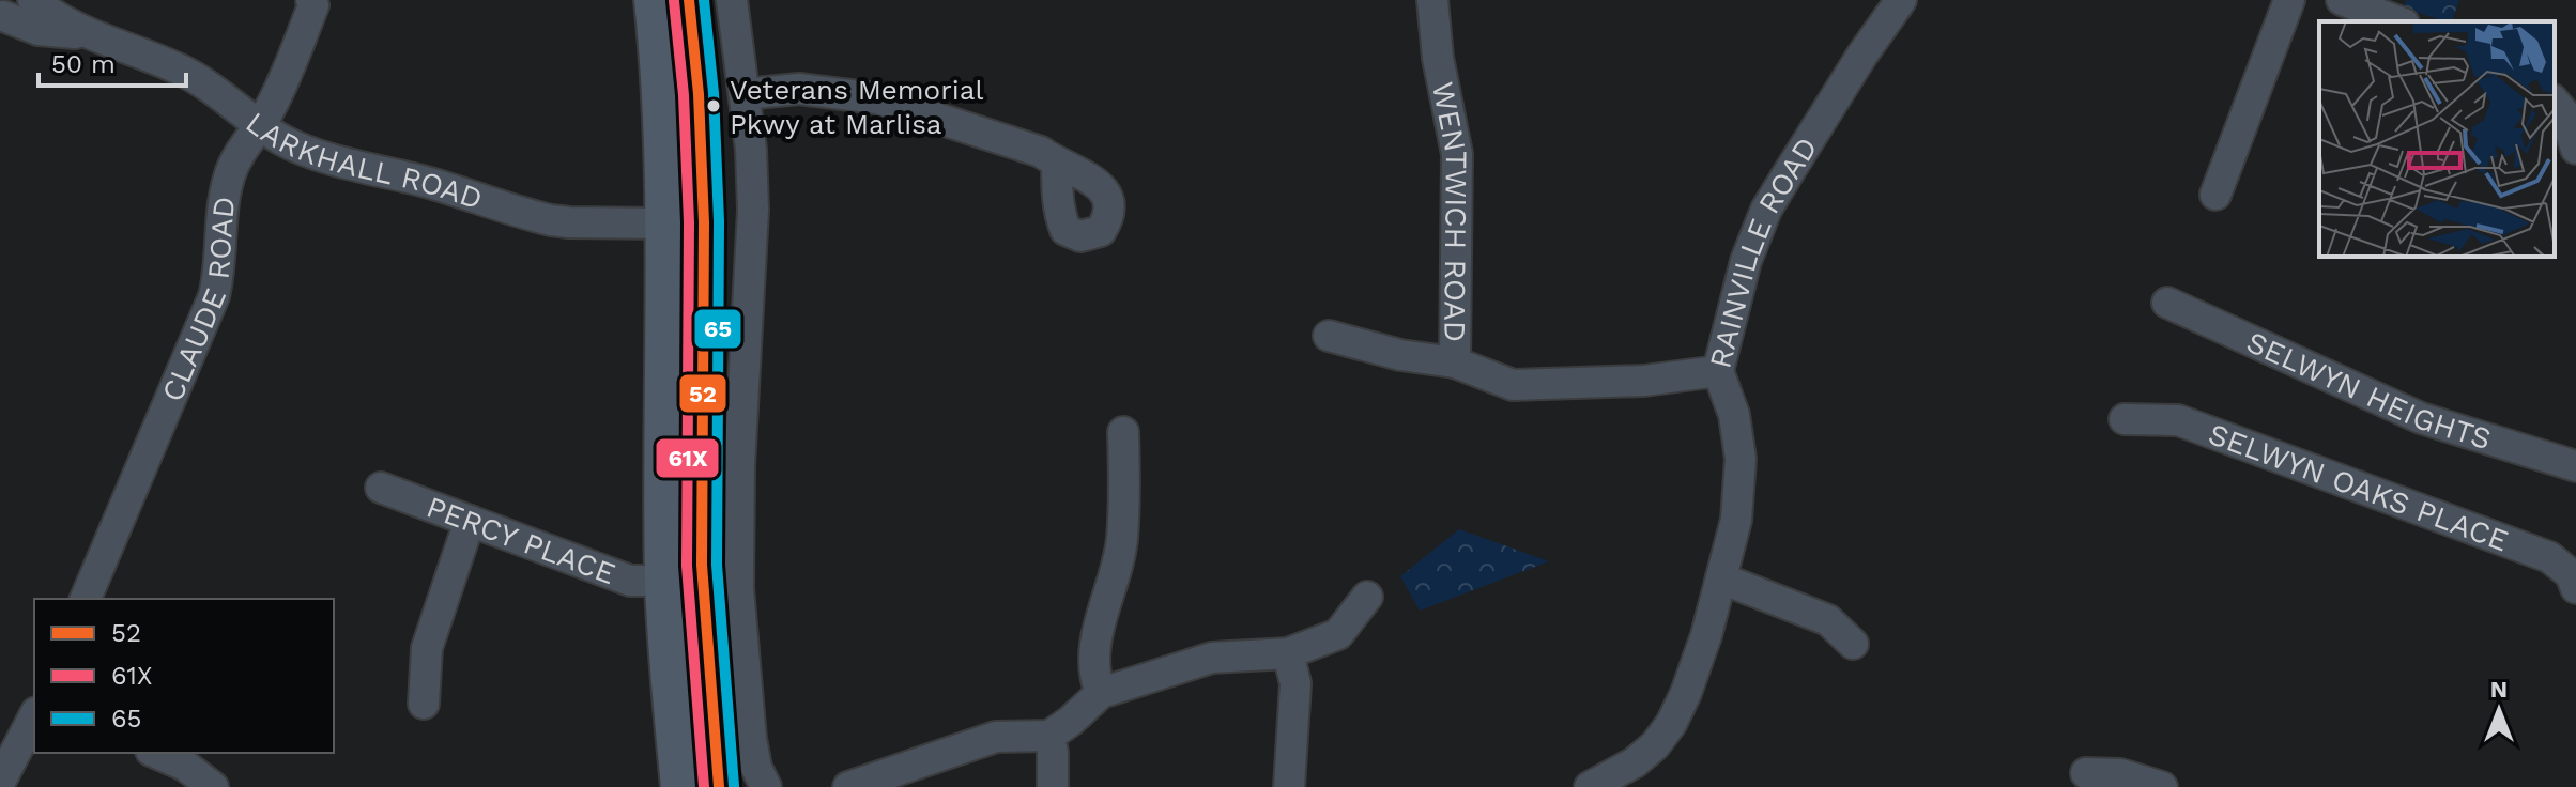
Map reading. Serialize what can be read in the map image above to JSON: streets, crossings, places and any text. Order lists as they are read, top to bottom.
{
  "streets": {
    "street": [
      "LARKHALL ROAD",
      "WENTWICH ROAD",
      "RAINVILLE ROAD",
      "CLAUDE ROAD",
      "SELWYN HEIGHTS",
      "SELWYN OAKS PLACE",
      "PERCY PLACE"
    ]
  },
  "crossings": [
    ["LARKHALL ROAD", "CLAUDE ROAD"],
    ["WENTWICH ROAD", "RAINVILLE ROAD"]
  ],
  "places": ["Veterans Memorial Pkwy at Marlisa"],
  "lines": ["transit line 52", "transit line 65", "transit line 61X"],
  "legend": ["52", "61X", "65"],
  "scale_bar": "50 m",
  "north": "top"
}
